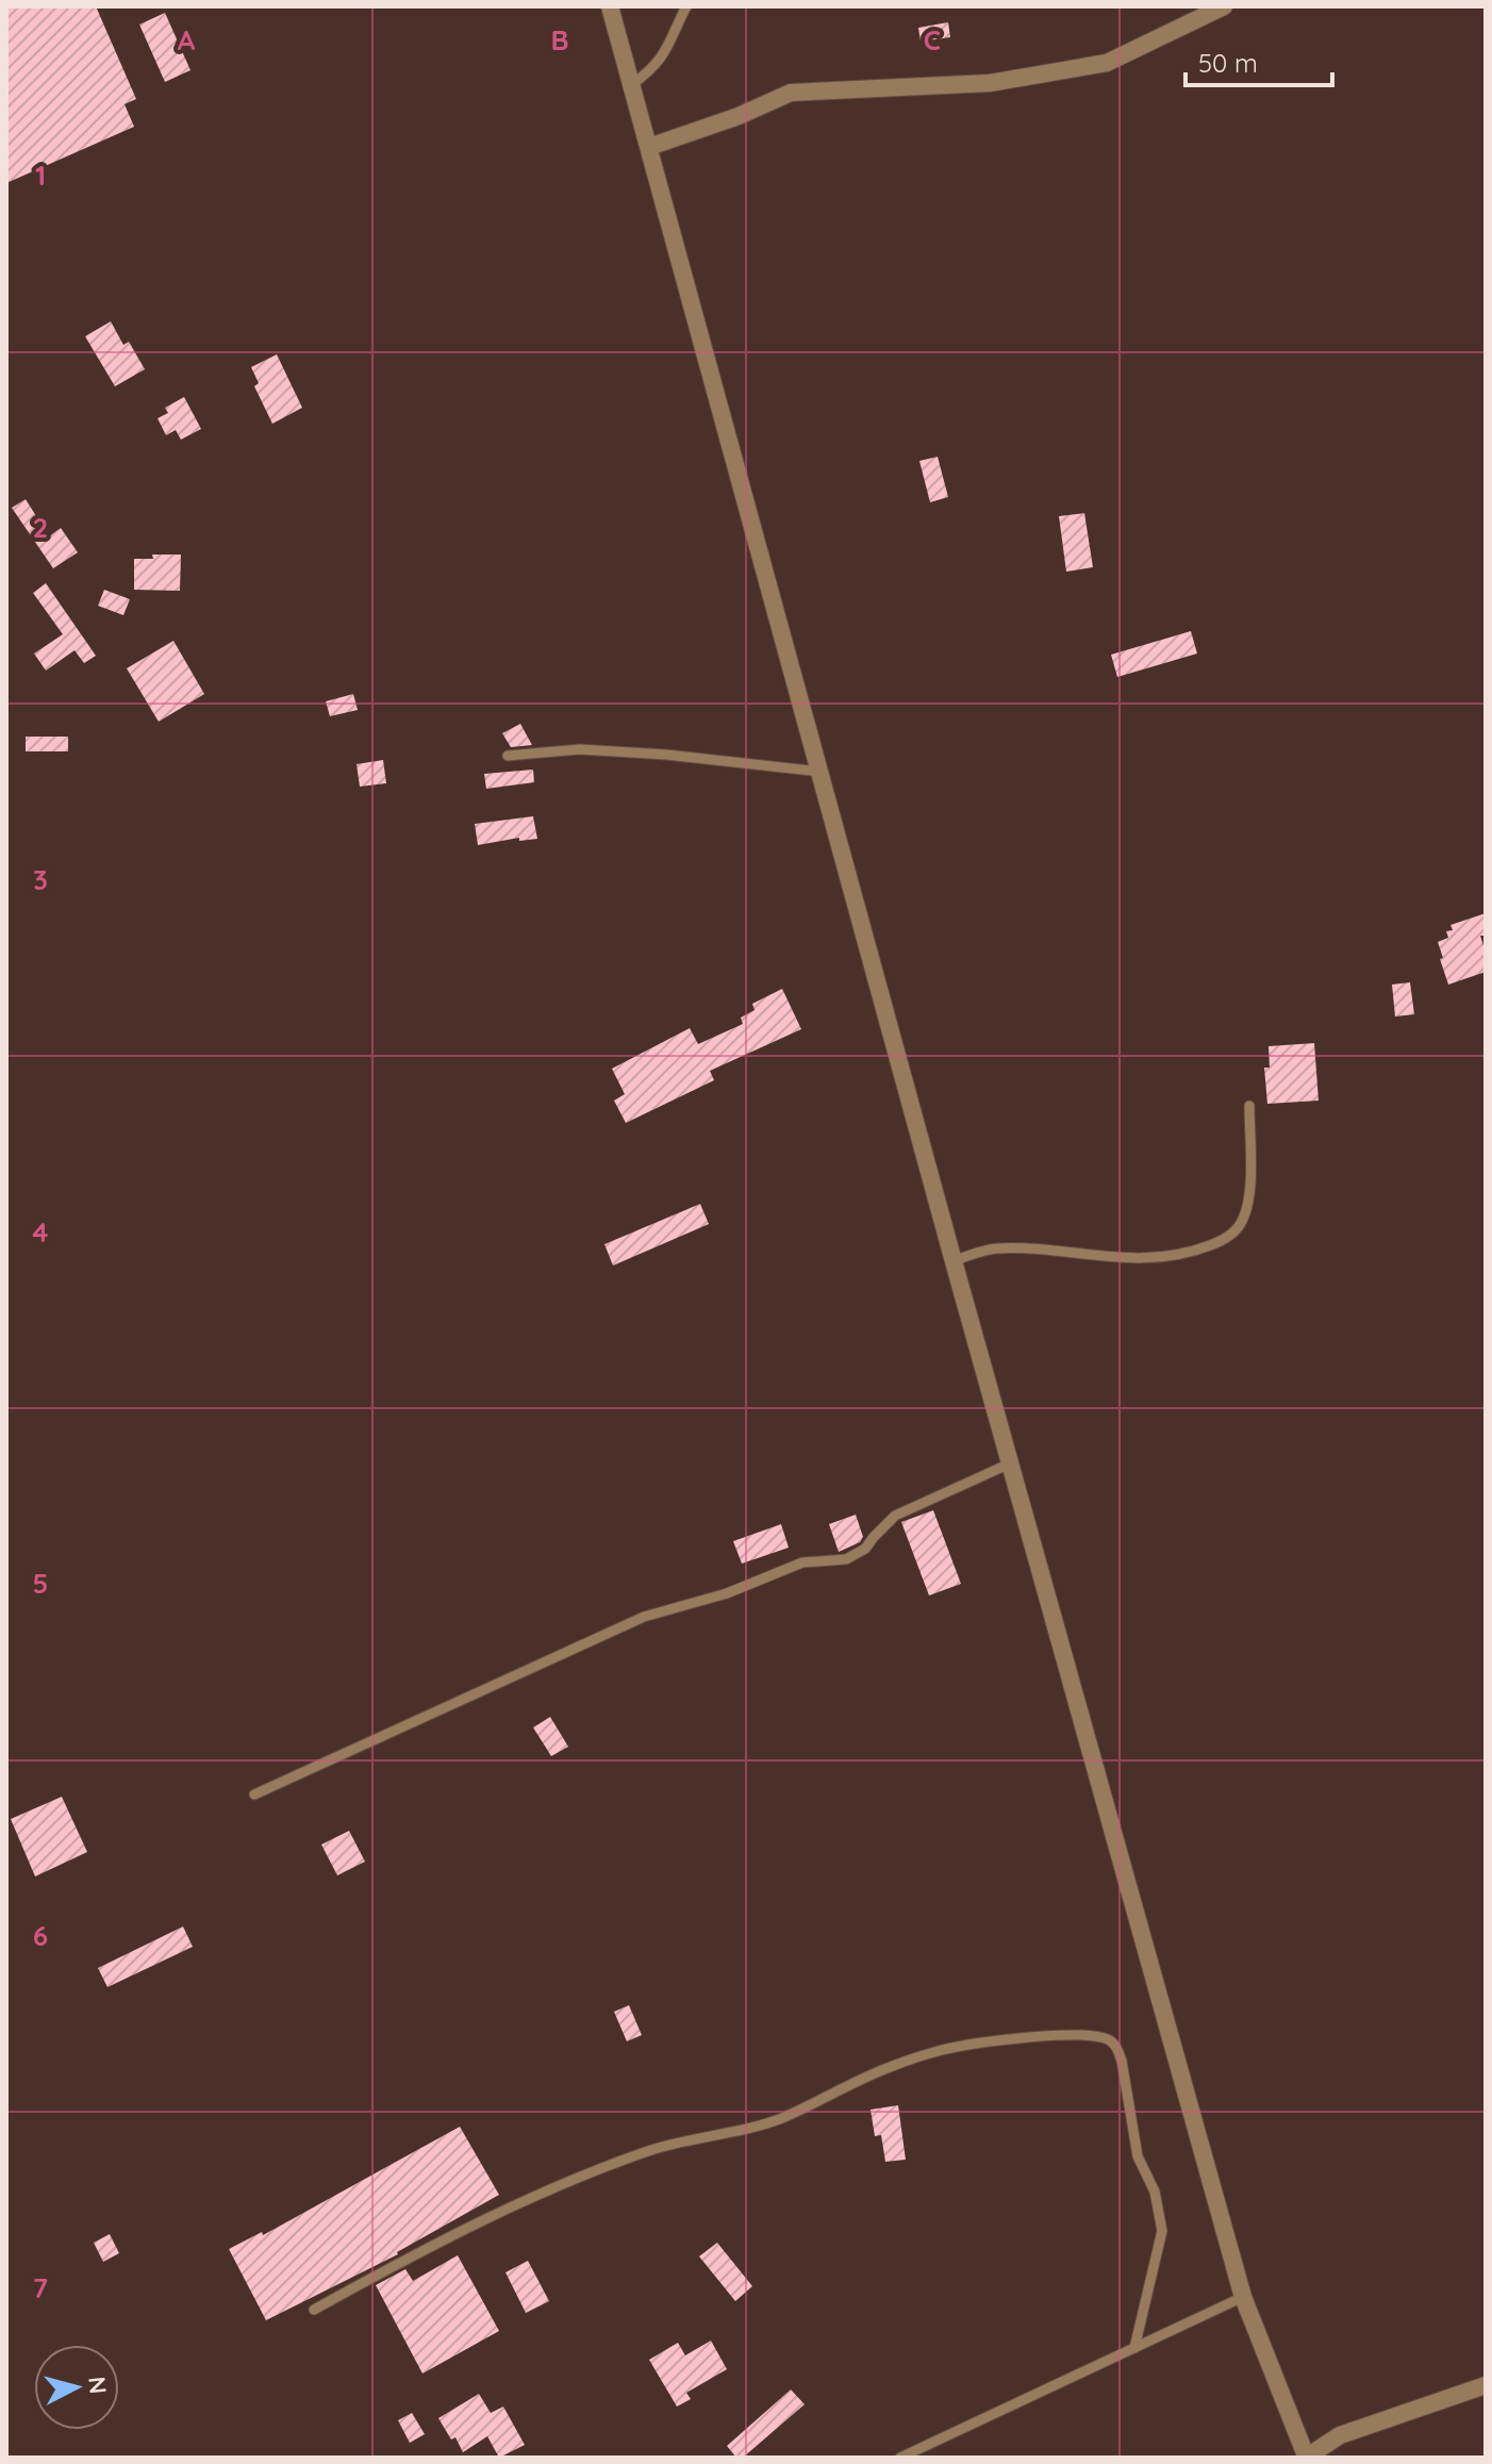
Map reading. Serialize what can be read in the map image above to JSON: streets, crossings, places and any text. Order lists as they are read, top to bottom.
{
  "scale_bar": "50 m",
  "north": "right",
  "grid": {
    "columns": ["A", "B", "C"],
    "rows": [
      "1",
      "2",
      "3",
      "4",
      "5",
      "6",
      "7"
    ]
  }
}
